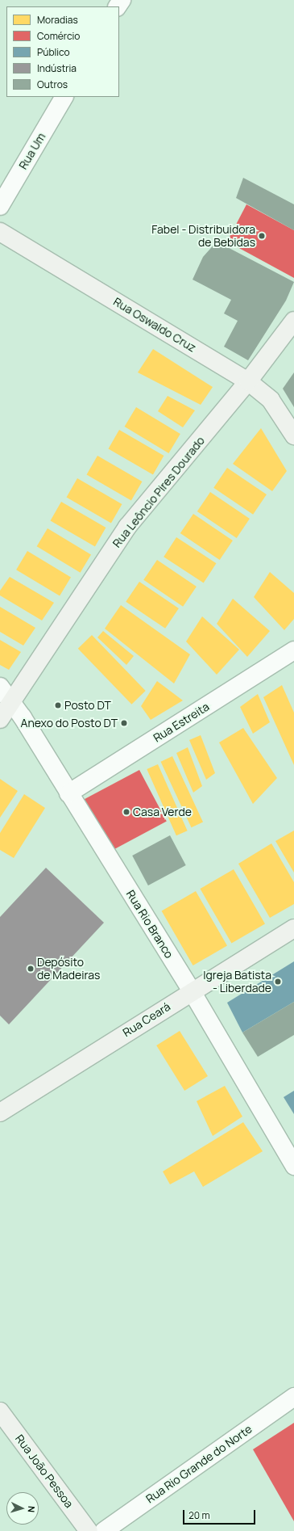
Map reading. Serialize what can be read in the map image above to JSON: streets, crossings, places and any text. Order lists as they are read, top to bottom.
{
  "streets": {
    "street": [
      "Rua Um",
      "Rua Oswaldo Cruz",
      "Rua Leôncio Pires Dourado",
      "Rua Estreita",
      "Rua Rio Branco",
      "Rua Ceará",
      "Rua Rio Grande do Norte",
      "Rua João Pessoa"
    ]
  },
  "crossings": [
    ["Rua Oswaldo Cruz", "Rua Leôncio Pires Dourado"],
    ["Rua Leôncio Pires Dourado", "Rua Rio Branco"],
    ["Rua Estreita", "Rua Rio Branco"],
    ["Rua Rio Branco", "Rua Ceará"]
  ],
  "places": [
    "Fabel - Distribuidora de Bebidas",
    "Posto DT",
    "Anexo do Posto DT",
    "Casa Verde",
    "Depósito de Madeiras",
    "Igreja Batista - Liberdade"
  ],
  "legend": [
    "Moradias",
    "Comércio",
    "Público",
    "Indústria",
    "Outros"
  ],
  "scale_bar": "20 m",
  "north": "right"
}
